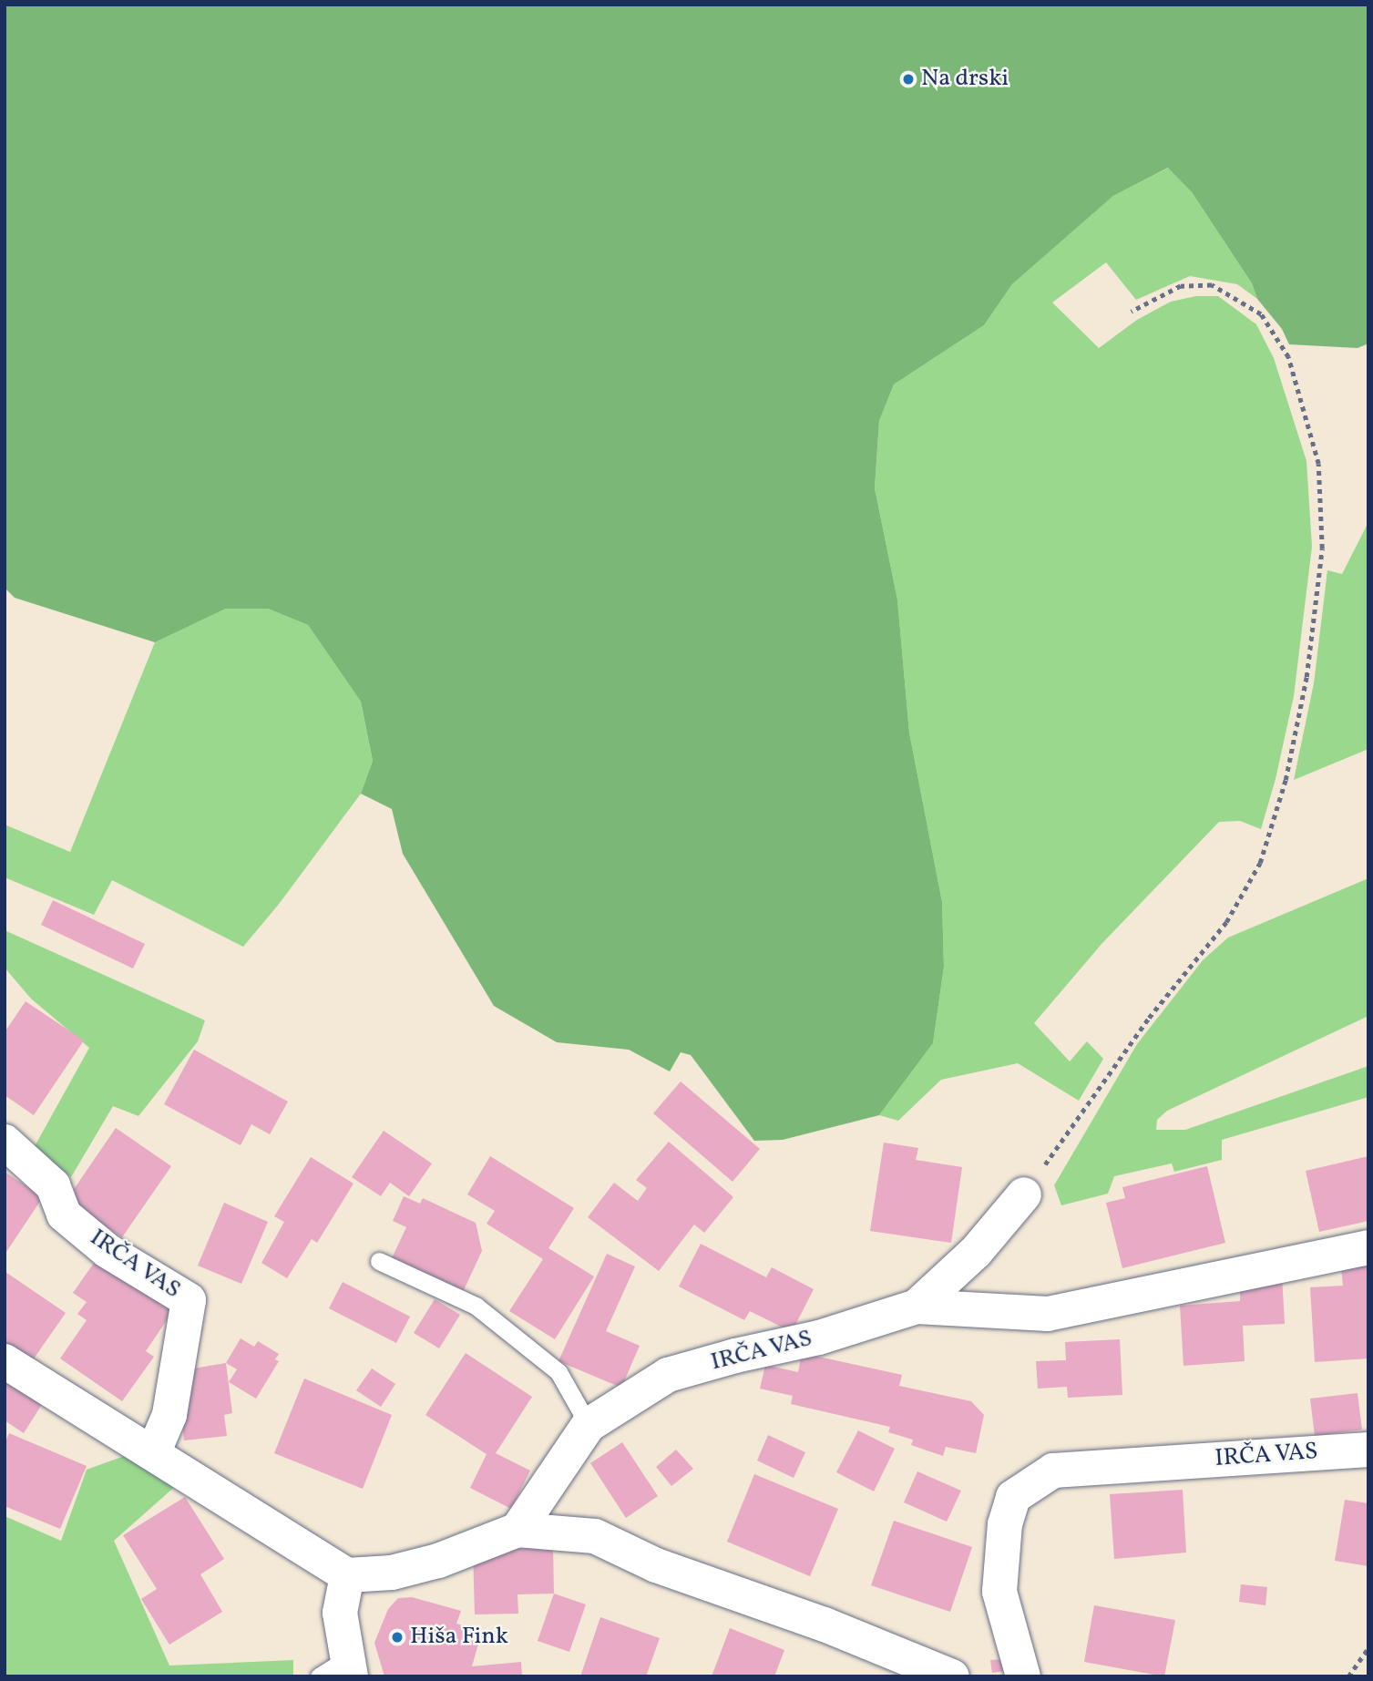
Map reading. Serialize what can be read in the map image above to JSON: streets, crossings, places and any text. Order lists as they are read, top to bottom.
{
  "streets": {
    "street": ["IRČA VAS"]
  },
  "places": ["Na drski", "Hiša Fink"]
}
